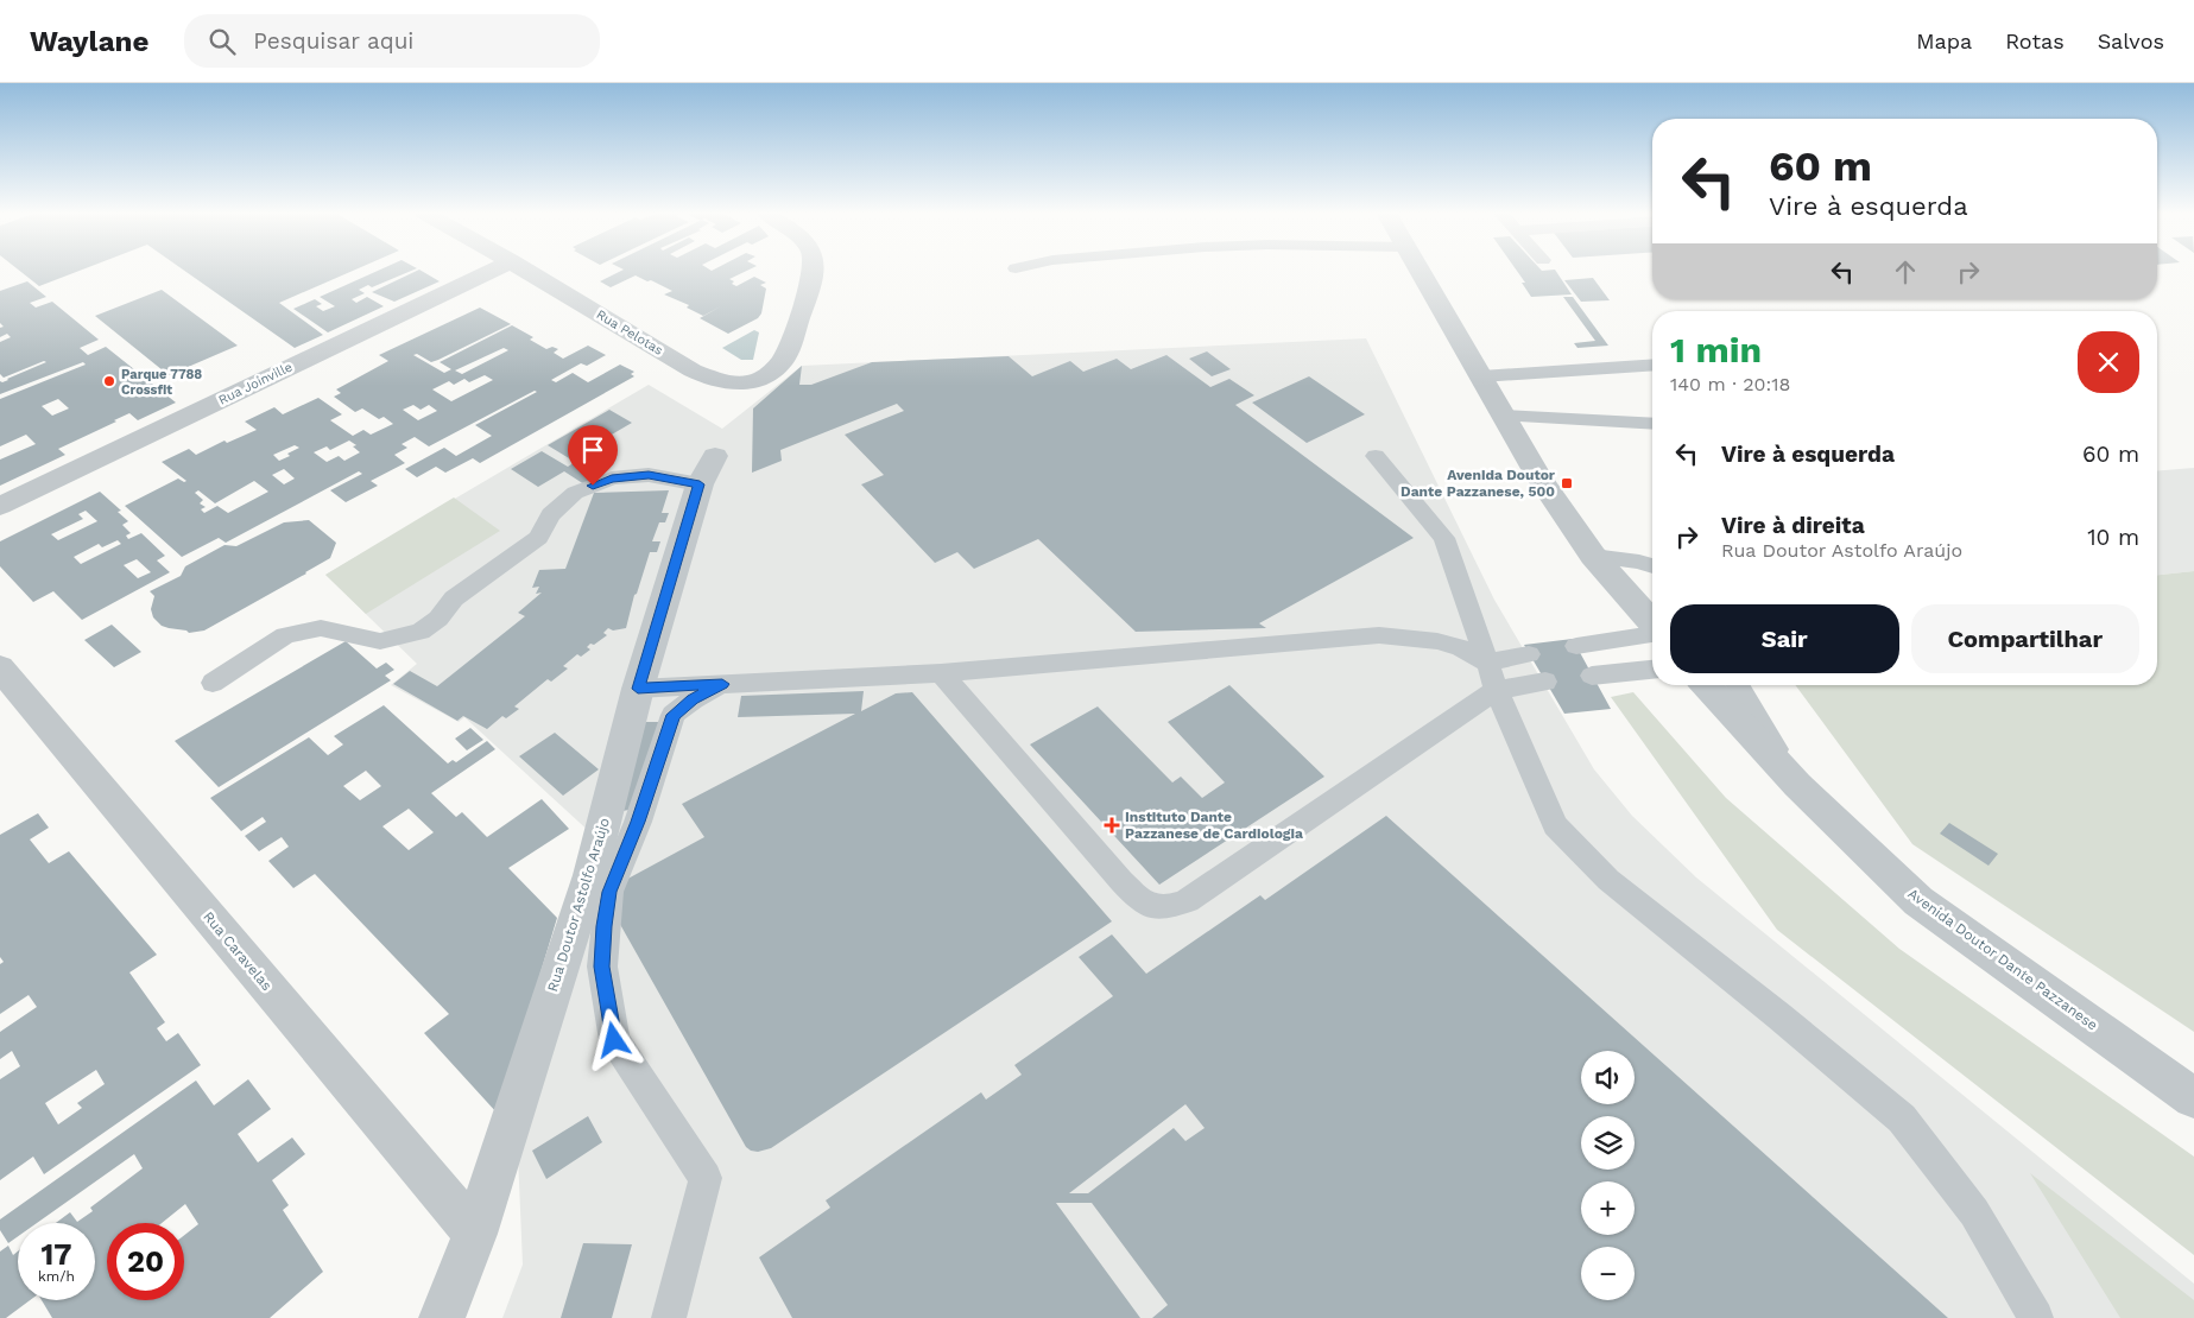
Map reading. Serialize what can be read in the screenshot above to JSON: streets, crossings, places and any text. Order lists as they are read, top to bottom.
{
  "streets": {
    "street": [
      "Rua Pelotas",
      "Rua Joinville",
      "Rua Doutor Astolfo Araújo",
      "Rua Caravelas",
      "Avenida Doutor Dante Pazzanese"
    ]
  },
  "crossings": [
    ["Rua Doutor Astolfo Araújo", "Rua Caravelas"]
  ],
  "places": {
    "other": ["Parque 7788 Crossfit"],
    "transit": ["Avenida Doutor Dante Pazzanese, 500"],
    "health": ["Instituto Dante Pazzanese de Cardiologia"]
  },
  "page": {
    "header": "Waylane",
    "search": "Pesquisar aqui",
    "nav": ["Mapa", "Rotas", "Salvos"],
    "turn": ["60 m", "Vire à esquerda"],
    "heading": ["1 min", "140 m · 20:18"],
    "list": [
      {
        "name": "Vire à esquerda",
        "value": "60 m"
      },
      {
        "name": "Vire à direita",
        "note": "Rua Doutor Astolfo Araújo",
        "value": "10 m"
      }
    ],
    "buttons": ["Sair", "Compartilhar"],
    "map_buttons": ["+", "−"],
    "speed": "17 km/h",
    "limit": "20"
  }
}
